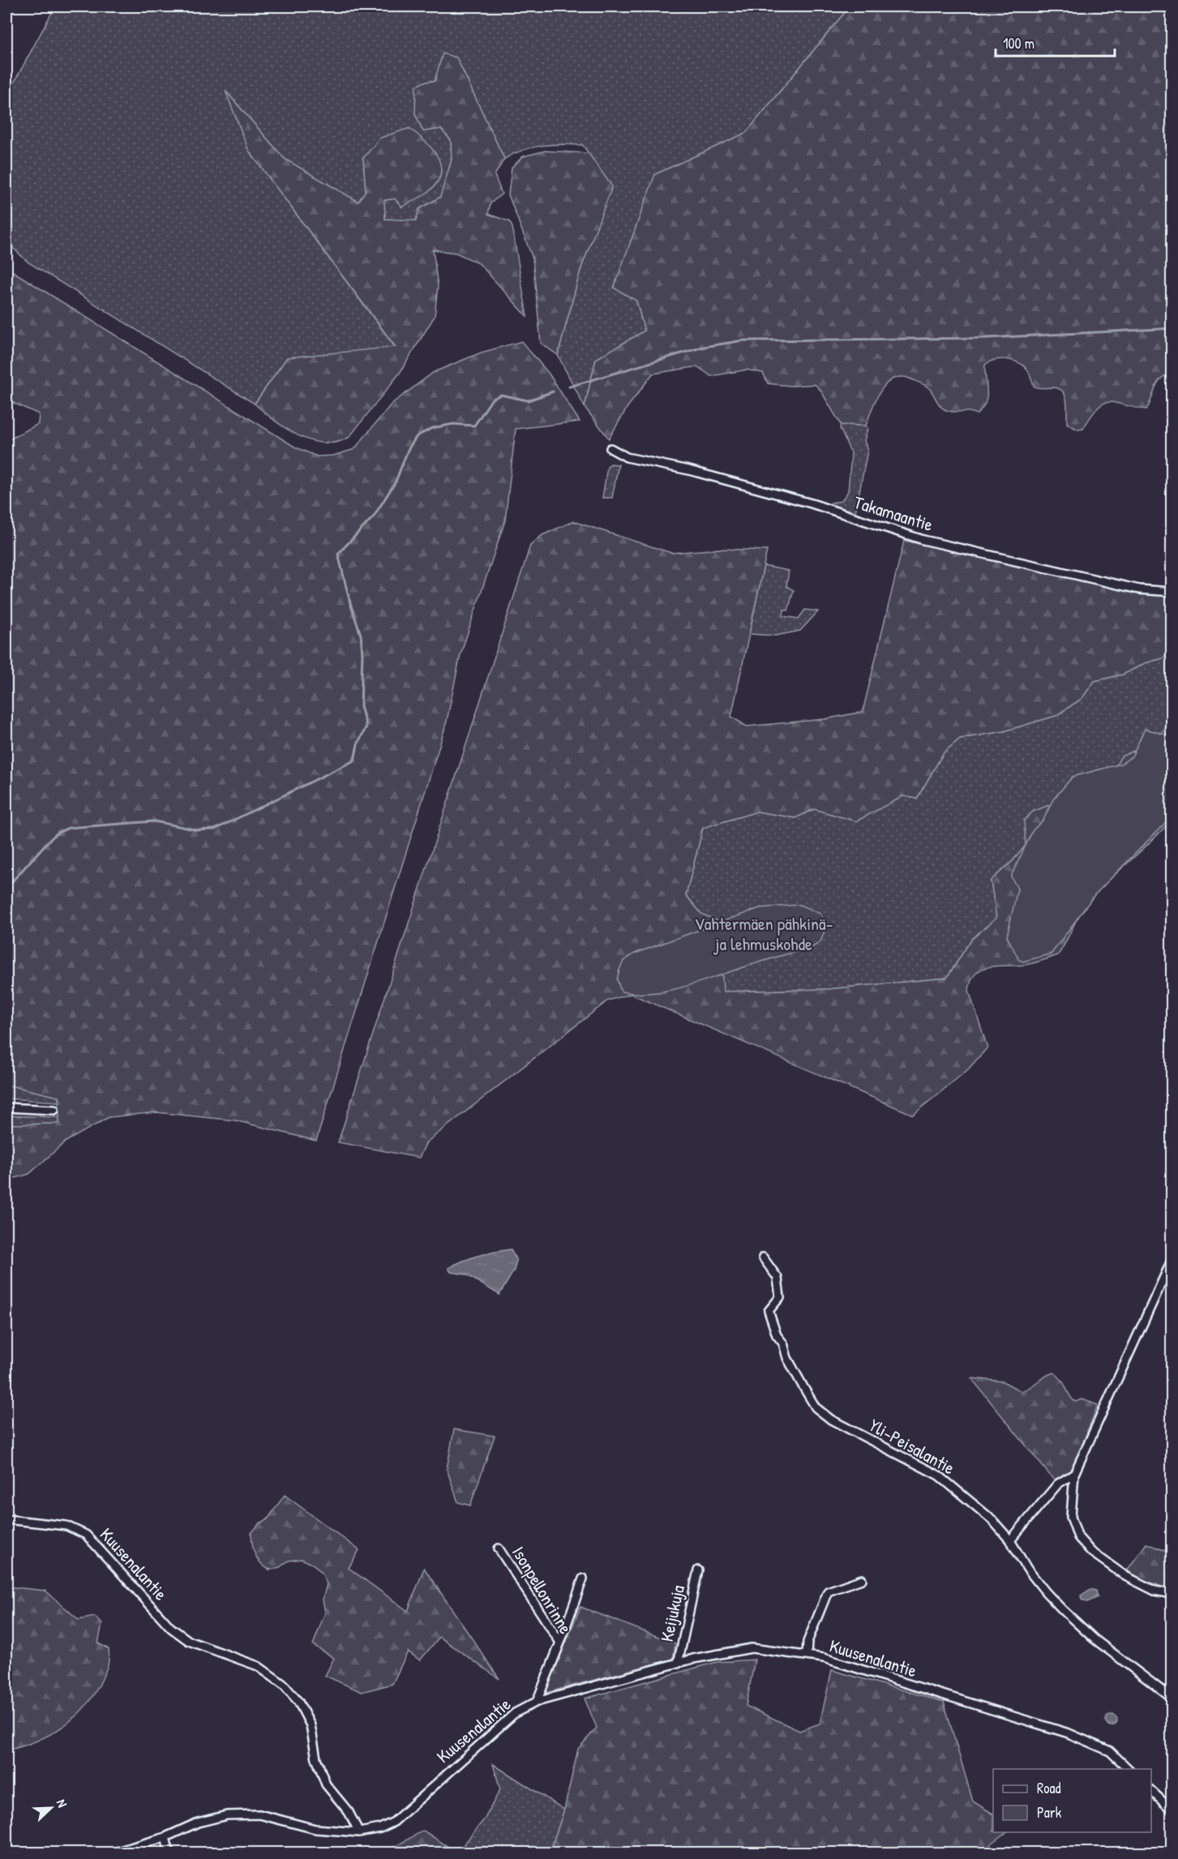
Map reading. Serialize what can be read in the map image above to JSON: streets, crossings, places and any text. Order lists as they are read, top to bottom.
{
  "streets": {
    "street": [
      "Takamaantie",
      "Yli-Peisalantie",
      "Kuusenalantie",
      "Isonpellonrinne",
      "Keijukuja"
    ]
  },
  "crossings": [
    ["Kuusenalantie", "Isonpellonrinne"],
    ["Kuusenalantie", "Keijukuja"]
  ],
  "parks": ["Vahtermäen pähkinä- ja lehmuskohde"],
  "legend": ["Road", "Park"],
  "scale_bar": "100 m",
  "north": "top right"
}
